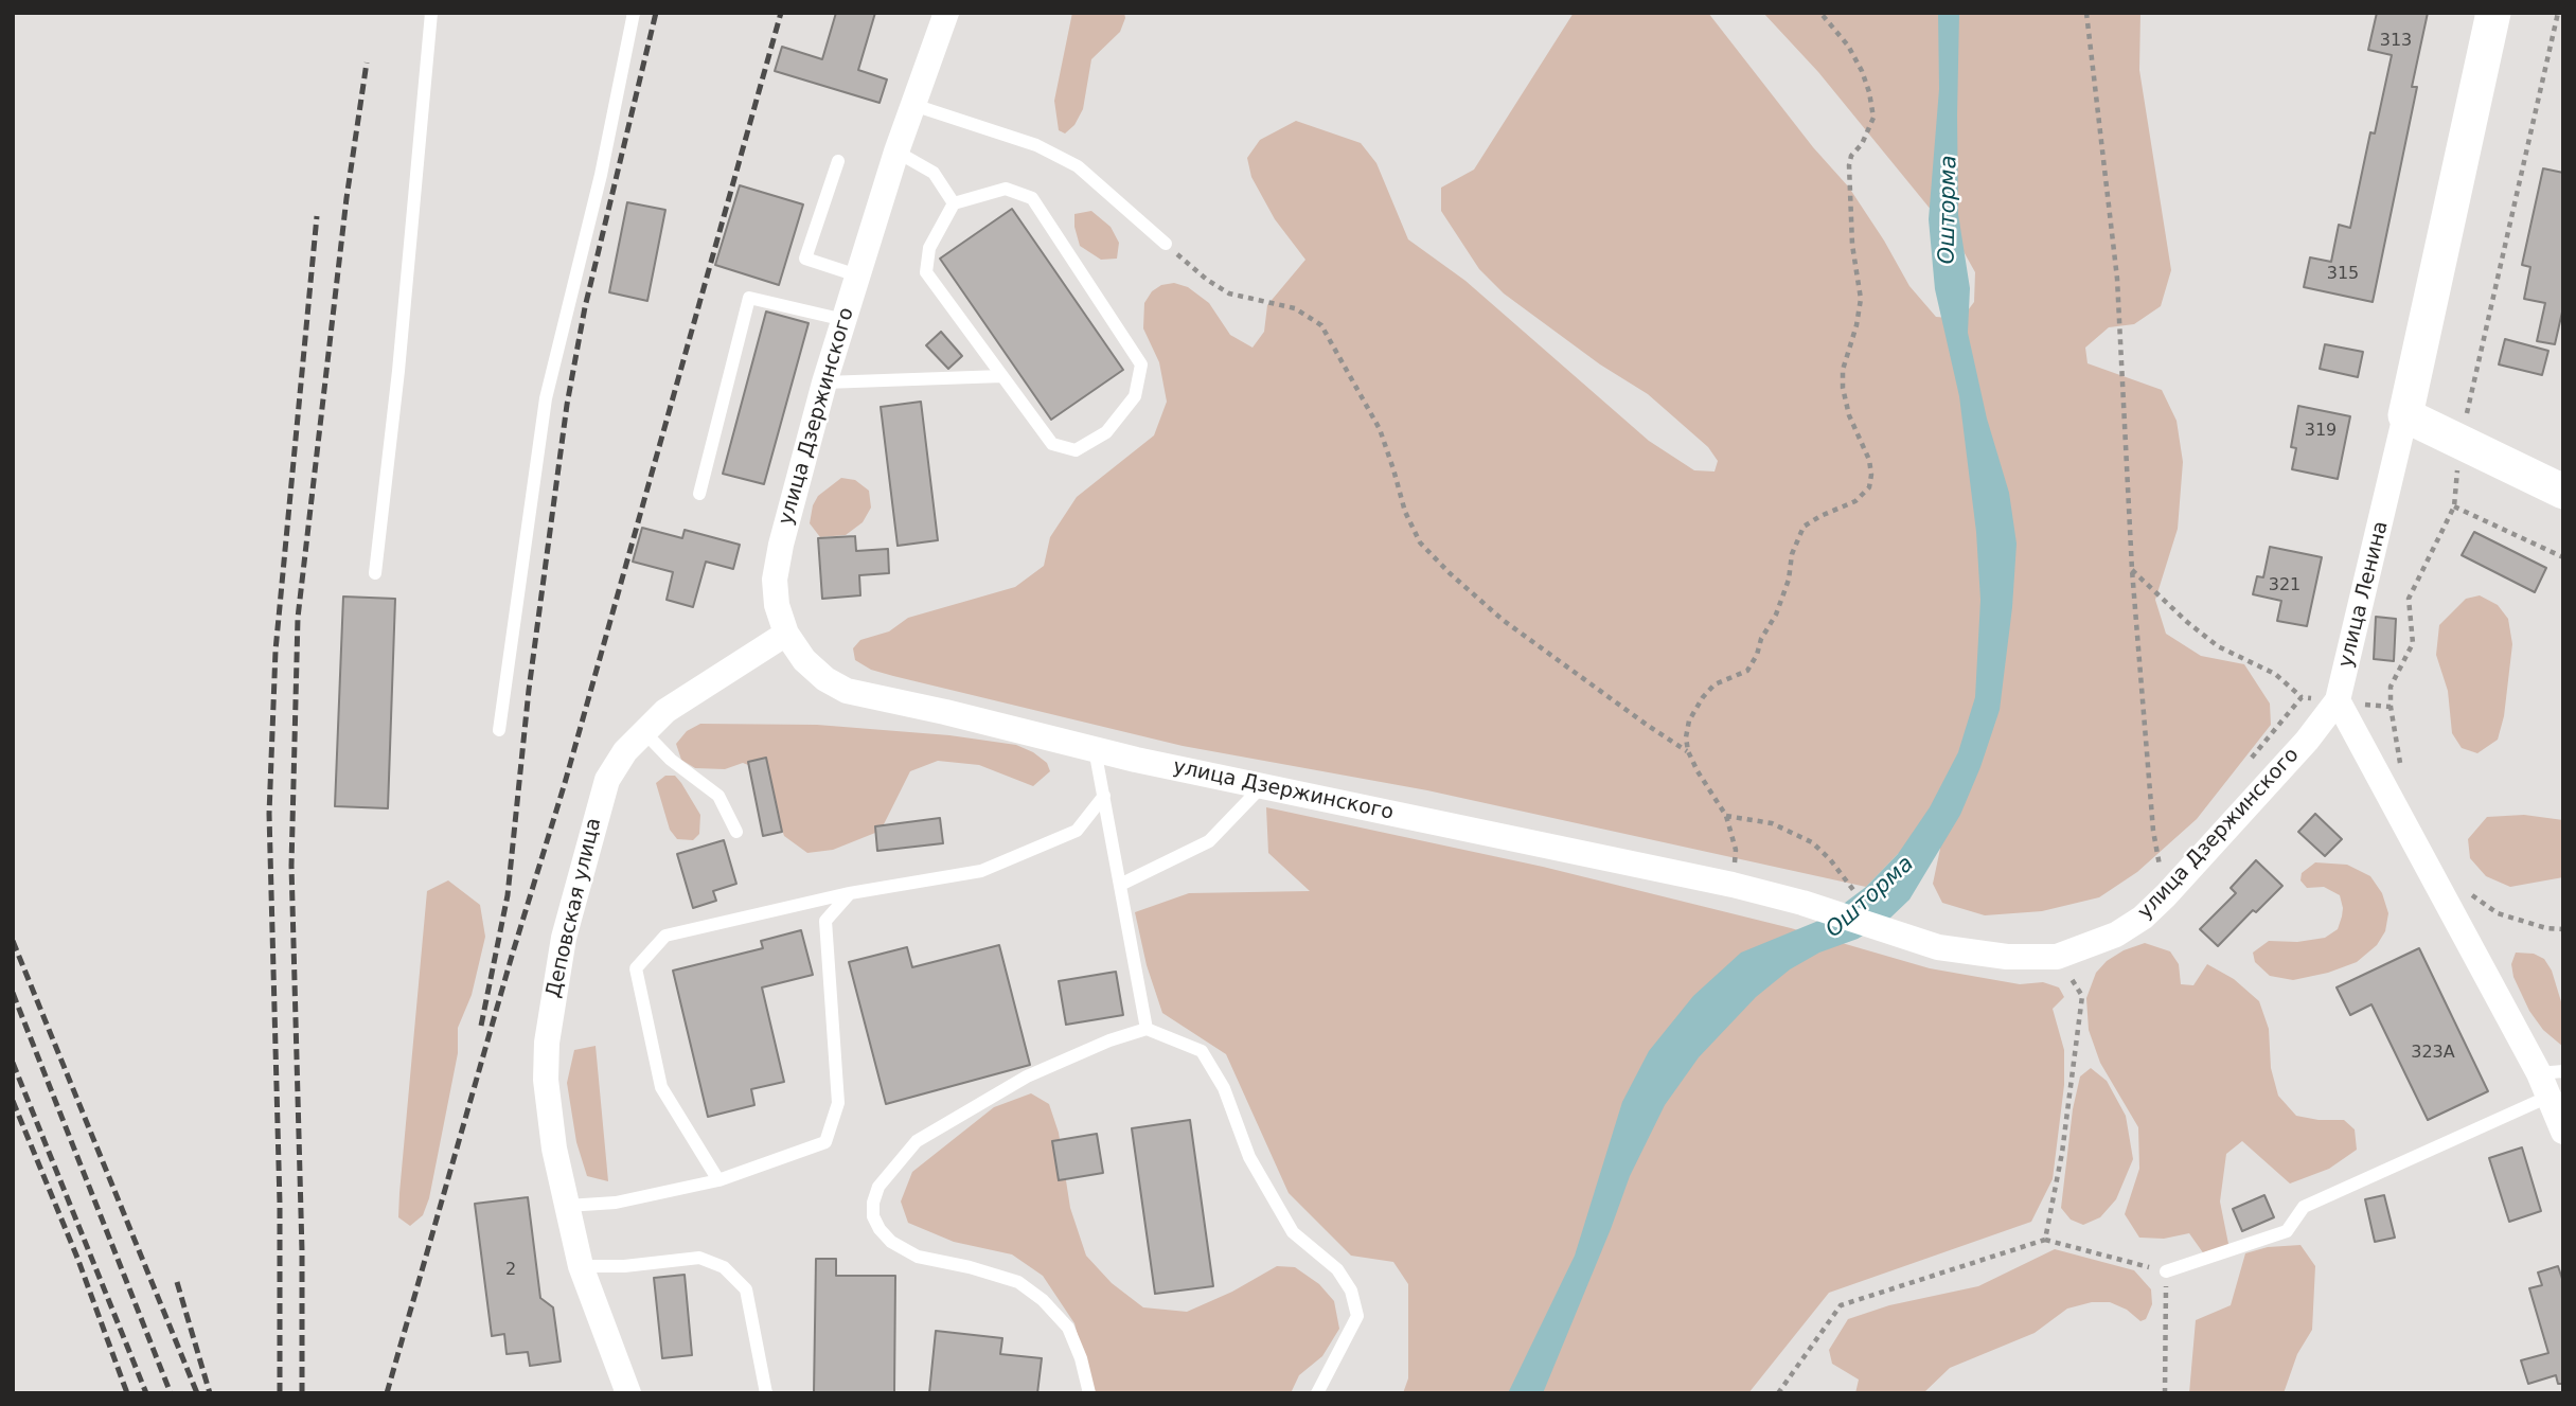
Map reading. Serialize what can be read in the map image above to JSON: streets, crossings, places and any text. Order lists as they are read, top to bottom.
{
  "streets": {
    "street": ["улица Дзержинского", "улица Ленина", "Деповская улица"]
  },
  "crossings": [
    ["улица Дзержинского", "улица Ленина"],
    ["улица Дзержинского", "Деповская улица"]
  ],
  "water": ["Ошторма"],
  "house_numbers": [
    "313",
    "315",
    "319",
    "321",
    "323А",
    "2"
  ]
}
